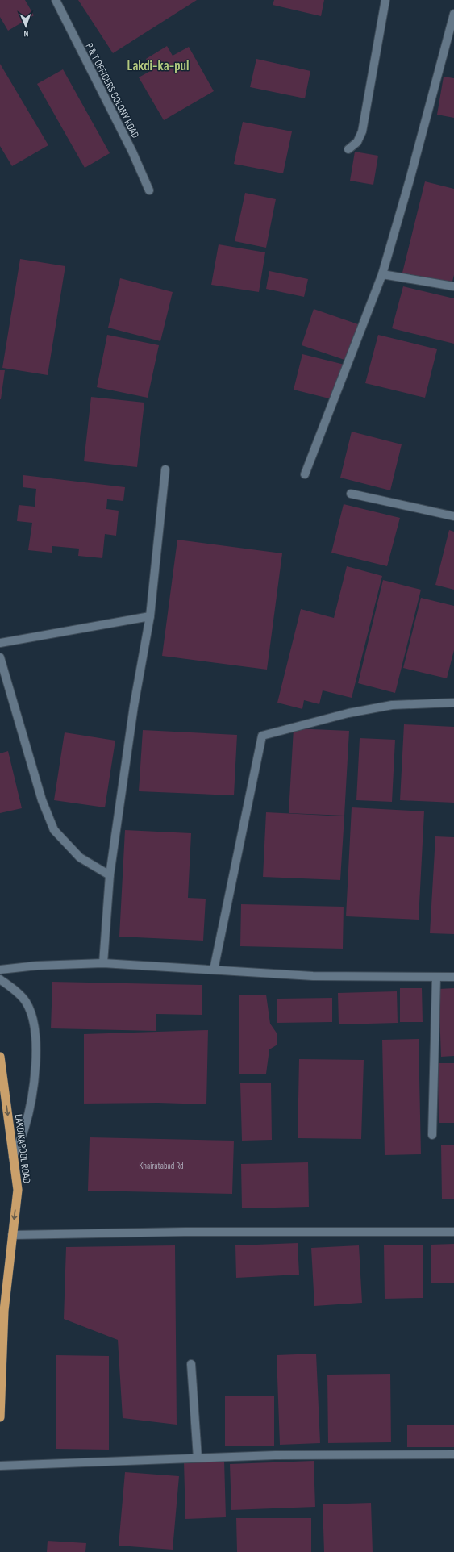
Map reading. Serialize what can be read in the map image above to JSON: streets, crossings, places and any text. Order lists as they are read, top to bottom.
{
  "streets": {
    "highway": ["LAKDIKAPOOL ROAD"],
    "street": ["P & T OFFICERS COLONY ROAD"]
  },
  "one_way": ["LAKDIKAPOOL ROAD"],
  "districts": ["Lakdi-ka-pul"],
  "house_numbers": ["Khairatabad Rd"],
  "north": "bottom"
}
